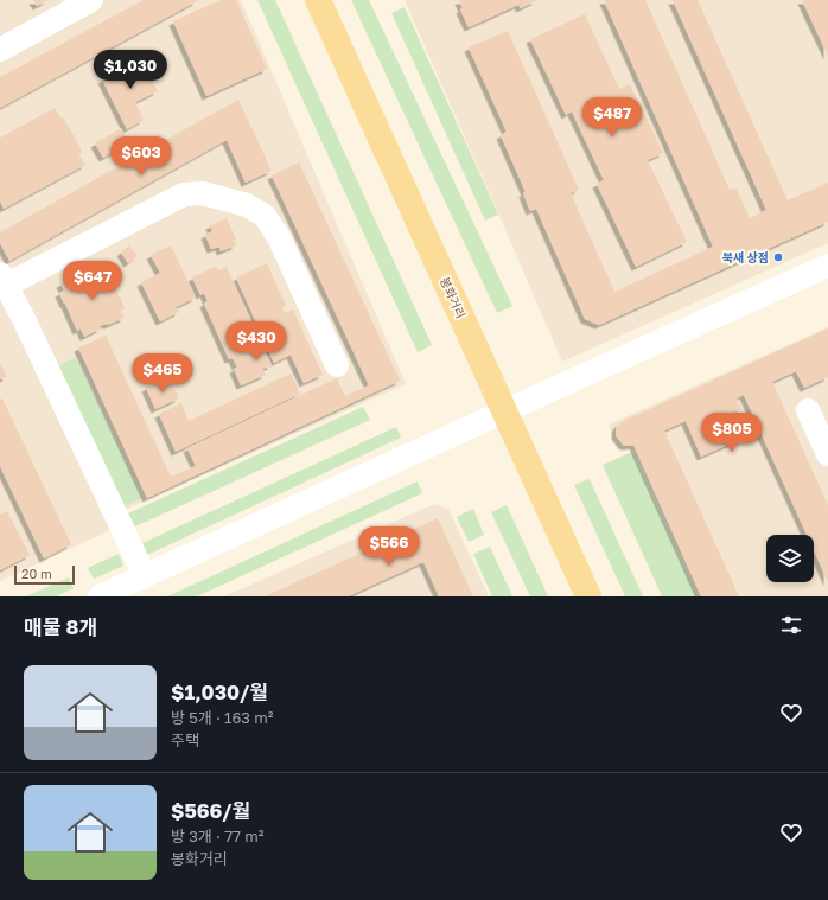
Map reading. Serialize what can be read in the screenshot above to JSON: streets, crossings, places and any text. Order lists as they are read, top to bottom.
{
  "streets": {
    "main road": ["봉화거리"]
  },
  "places": ["북새 상점"],
  "scale_bar": "20 m",
  "page": {
    "price": [
      "$1,030",
      "$487",
      "$603",
      "$647",
      "$430",
      "$465",
      "$805",
      "$566"
    ],
    "scale": "20 m",
    "heading": "매물 8개",
    "list": [
      {
        "name": "$1,030/월",
        "note": "방 5개 · 163 m² · 주택"
      },
      {
        "name": "$566/월",
        "note": "방 3개 · 77 m² · 봉화거리"
      }
    ]
  }
}
